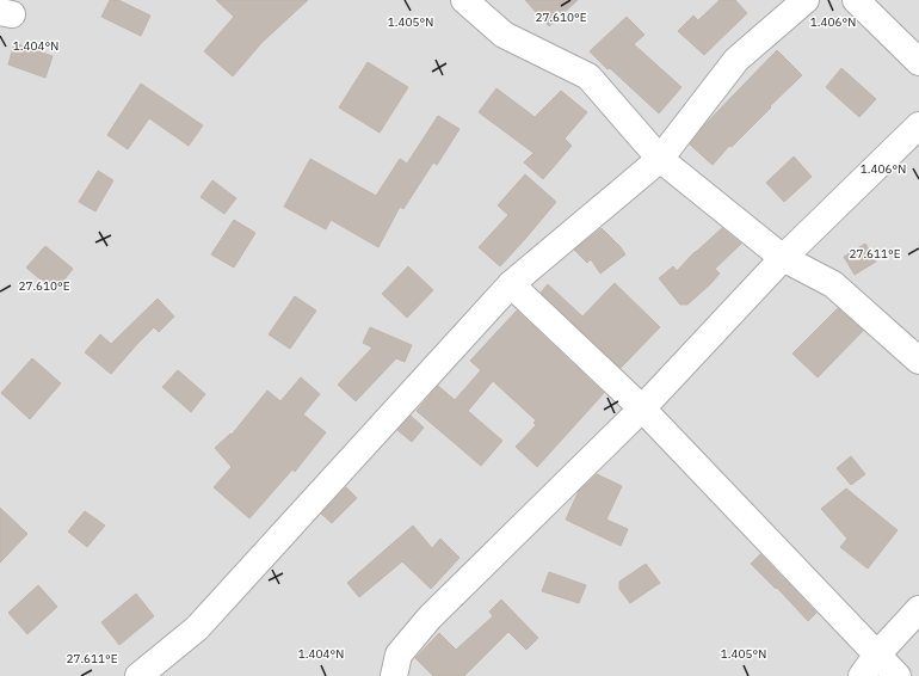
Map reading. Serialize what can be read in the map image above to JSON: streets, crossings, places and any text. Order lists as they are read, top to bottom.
{
  "coordinates": [
    "27.610°E",
    "1.405°N",
    "1.406°N",
    "1.404°N",
    "27.611°E"
  ]
}
